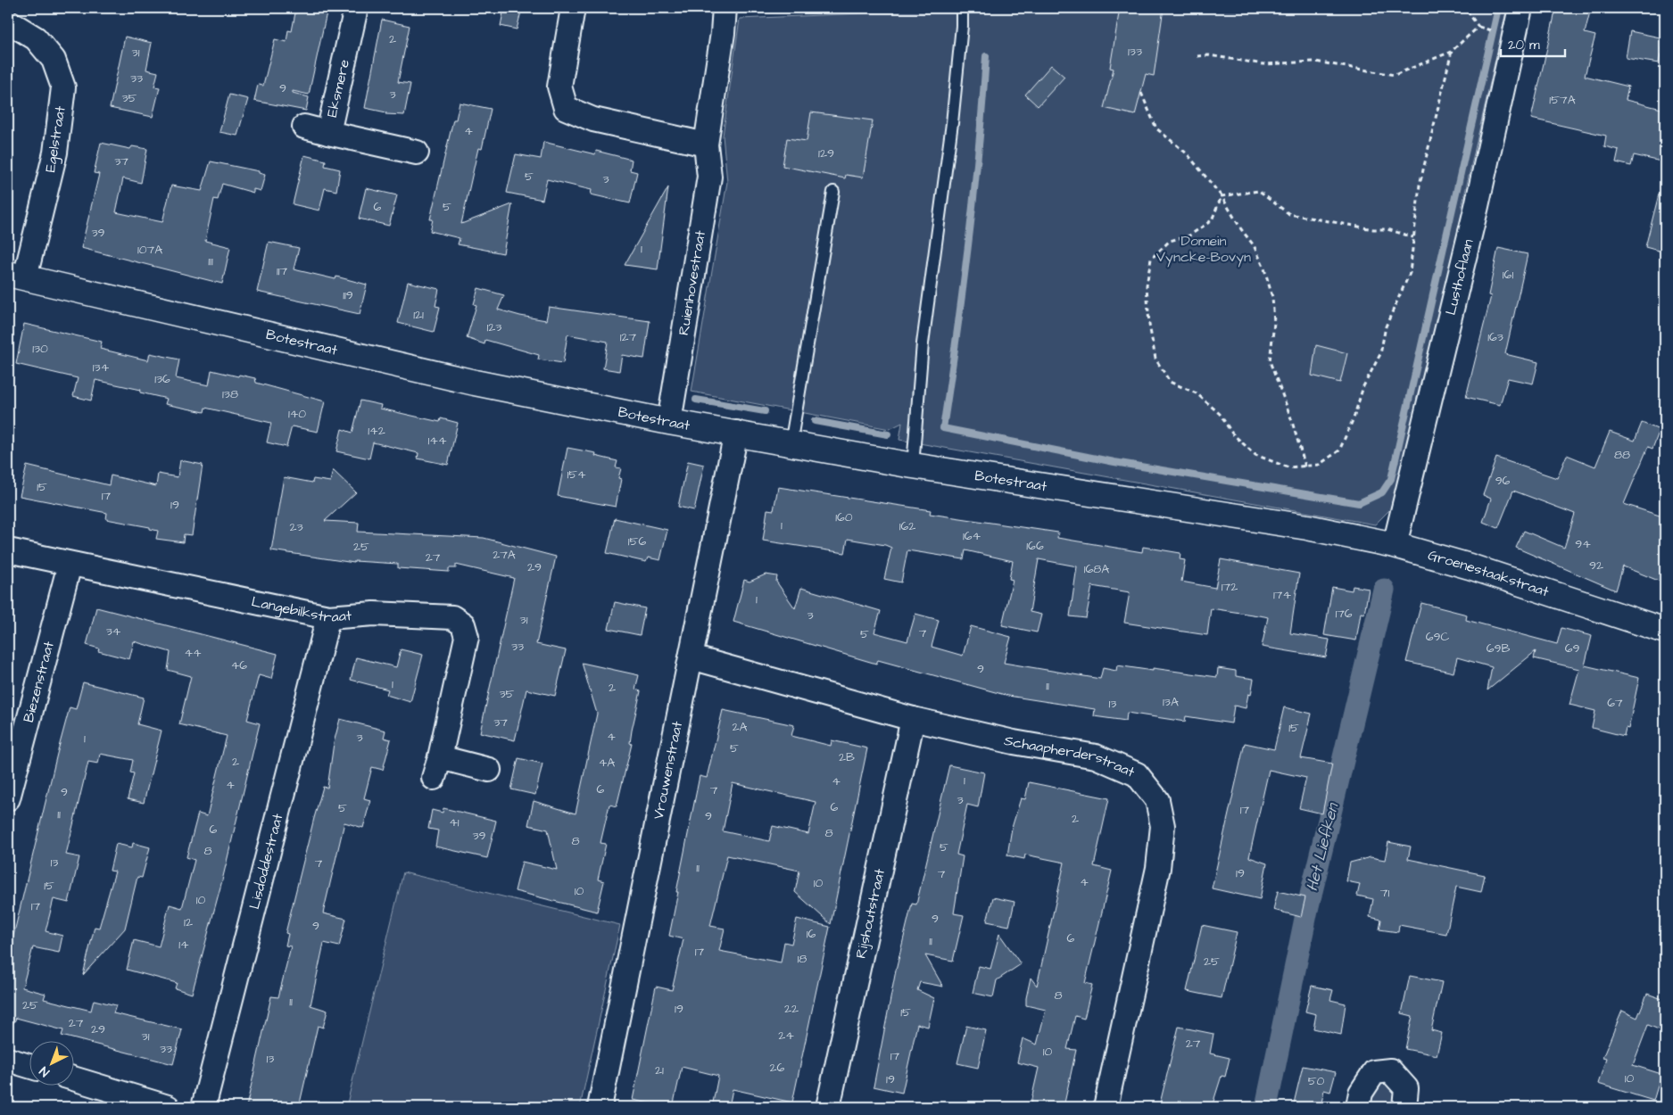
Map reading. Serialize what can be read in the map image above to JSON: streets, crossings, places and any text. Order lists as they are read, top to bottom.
{
  "streets": {
    "street": [
      "Eksmere",
      "Egelstraat",
      "Lusthoflaan",
      "Ruienhovestraat",
      "Botestraat",
      "Groenestaakstraat",
      "Langebilkstraat",
      "Biezenstraat",
      "Schaapherderstraat",
      "Vrouwenstraat",
      "Lisdoddestraat",
      "Rijshoutstraat"
    ]
  },
  "crossings": [
    ["Egelstraat", "Botestraat"],
    ["Lusthoflaan", "Groenestaakstraat"],
    ["Ruienhovestraat", "Botestraat"],
    ["Botestraat", "Groenestaakstraat"],
    ["Botestraat", "Vrouwenstraat"],
    ["Langebilkstraat", "Biezenstraat"],
    ["Langebilkstraat", "Lisdoddestraat"],
    ["Schaapherderstraat", "Vrouwenstraat"],
    ["Schaapherderstraat", "Rijshoutstraat"]
  ],
  "water": ["Het Liefken"],
  "parks": ["Domein Vyncke-Bovyn"],
  "house_numbers": [
    "2",
    "133",
    "31",
    "33",
    "9",
    "3",
    "35",
    "157A",
    "4",
    "129",
    "37",
    "5",
    "3",
    "6",
    "5",
    "39",
    "1",
    "107A",
    "111",
    "117",
    "161",
    "119",
    "121",
    "123",
    "127",
    "163",
    "130",
    "134",
    "136",
    "138",
    "140",
    "142",
    "144",
    "88",
    "154",
    "96",
    "15",
    "17",
    "19",
    "160",
    "1",
    "162",
    "23",
    "164",
    "156",
    "94",
    "166",
    "25",
    "27A",
    "27",
    "92",
    "29",
    "168A",
    "172",
    "174",
    "1",
    "176",
    "3",
    "31",
    "34",
    "7",
    "5",
    "69C",
    "33",
    "69B",
    "69",
    "44",
    "46",
    "9",
    "1",
    "11",
    "2",
    "35",
    "13A",
    "67",
    "13",
    "37",
    "2A",
    "15",
    "4",
    "3",
    "1",
    "5",
    "2B",
    "2",
    "4A",
    "1",
    "4",
    "4",
    "6",
    "7",
    "9",
    "3",
    "6",
    "5",
    "17",
    "11",
    "9",
    "2",
    "41",
    "6",
    "8",
    "39",
    "8",
    "5",
    "8",
    "13",
    "7",
    "11",
    "19",
    "7",
    "4",
    "10",
    "15",
    "10",
    "71",
    "10",
    "17",
    "9",
    "12",
    "9",
    "16",
    "6",
    "11",
    "14",
    "17",
    "18",
    "25",
    "8",
    "11",
    "25",
    "19",
    "22",
    "15",
    "27",
    "29",
    "24",
    "31",
    "27",
    "33",
    "10",
    "17",
    "13",
    "26",
    "21",
    "10",
    "19",
    "50"
  ],
  "scale_bar": "20 m",
  "north": "bottom left"
}
